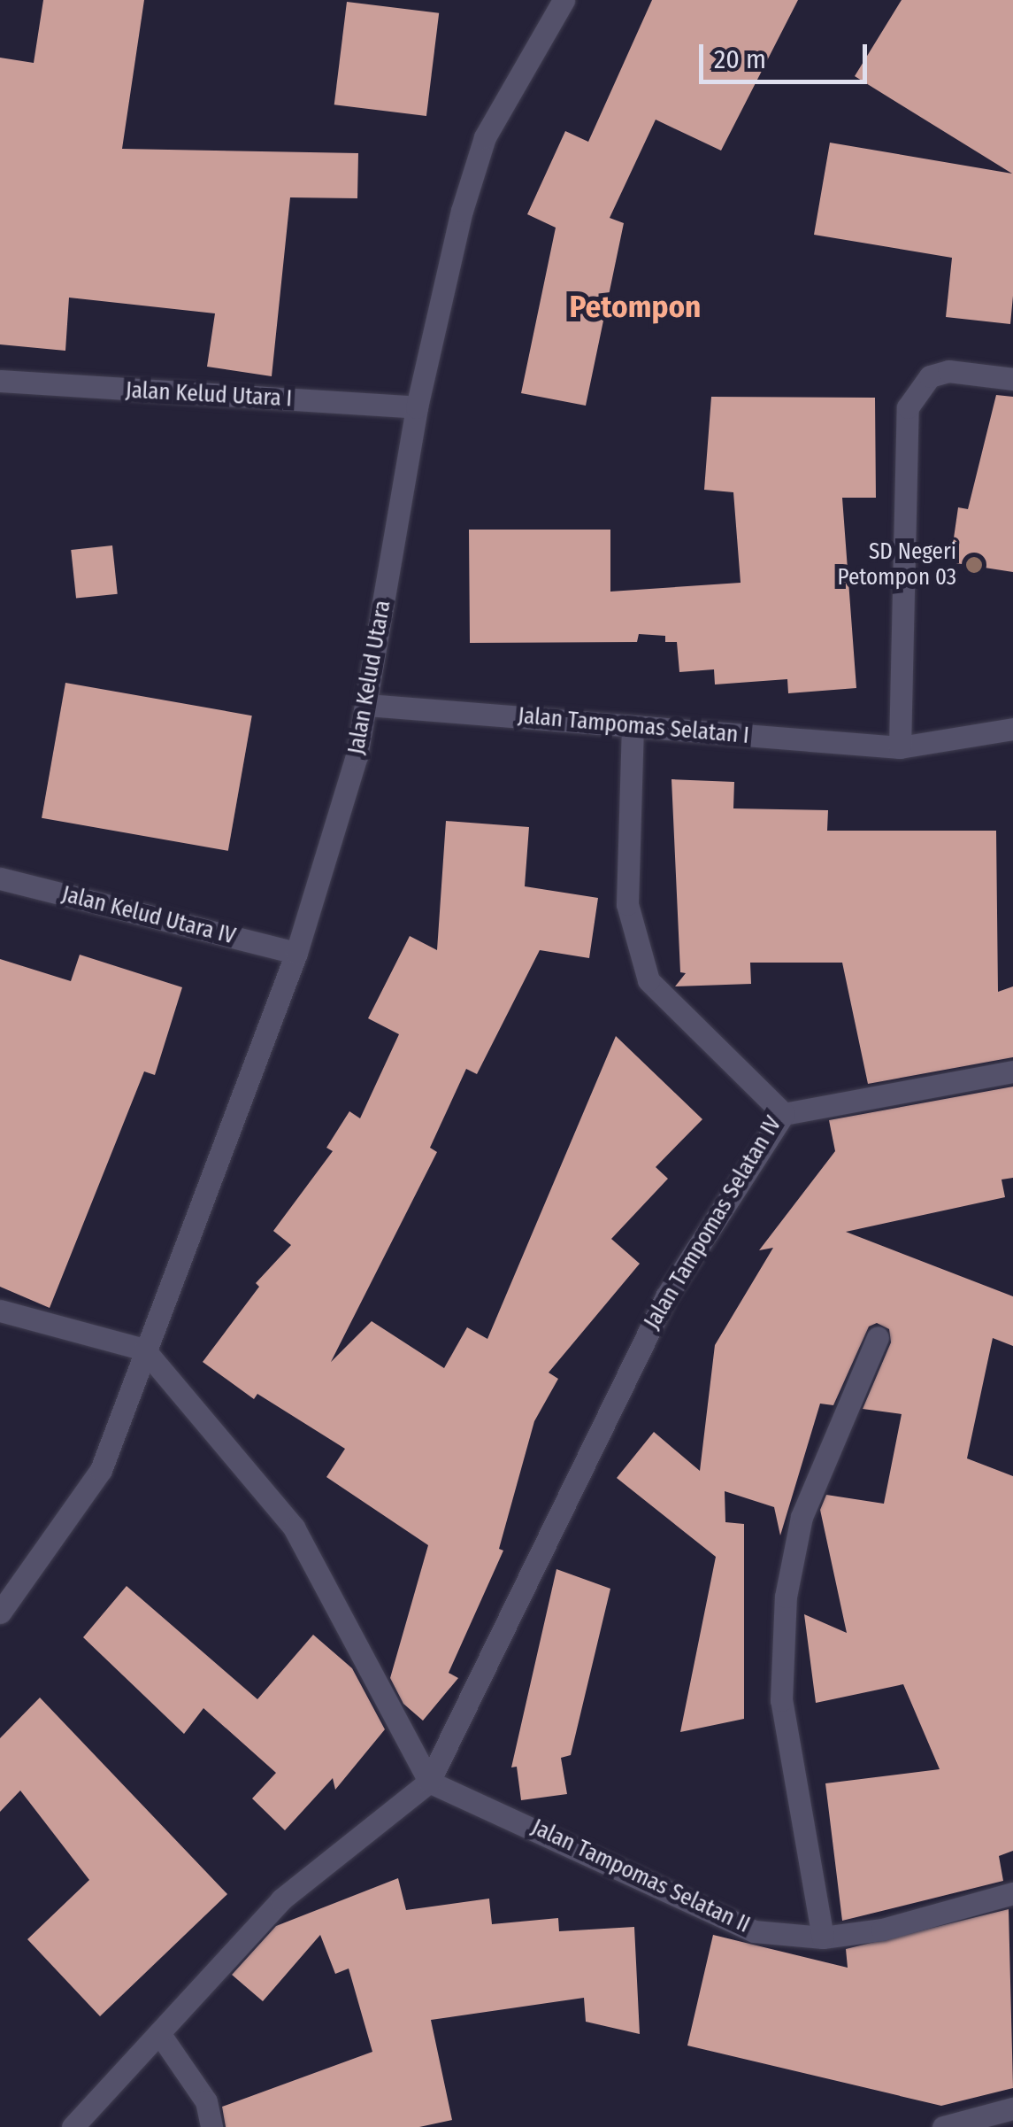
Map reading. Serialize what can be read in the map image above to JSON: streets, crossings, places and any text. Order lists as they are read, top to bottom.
{
  "streets": {
    "street": [
      "Jalan Kelud Utara I",
      "Jalan Kelud Utara",
      "Jalan Tampomas Selatan I",
      "Jalan Kelud Utara IV",
      "Jalan Tampomas Selatan IV",
      "Jalan Tampomas Selatan II"
    ]
  },
  "crossings": [
    ["Jalan Kelud Utara I", "Jalan Kelud Utara"],
    ["Jalan Kelud Utara", "Jalan Tampomas Selatan I"],
    ["Jalan Kelud Utara", "Jalan Kelud Utara IV"],
    ["Jalan Tampomas Selatan I", "Jalan Tampomas Selatan IV"],
    ["Jalan Tampomas Selatan IV", "Jalan Tampomas Selatan II"]
  ],
  "districts": ["Petompon"],
  "places": ["SD Negeri Petompon 03"],
  "scale_bar": "20 m"
}
